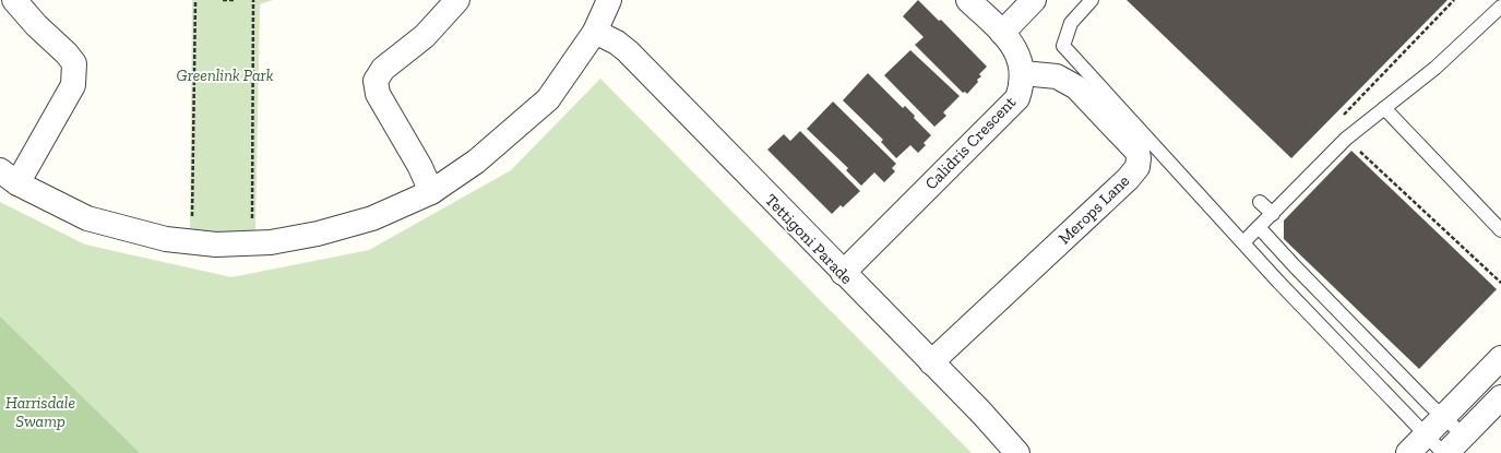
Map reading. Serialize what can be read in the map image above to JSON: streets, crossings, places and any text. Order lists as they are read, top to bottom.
{
  "streets": {
    "street": ["Calidris Crescent", "Merops Lane", "Tettigoni Parade"]
  },
  "crossings": [
    ["Calidris Crescent", "Merops Lane"],
    ["Calidris Crescent", "Tettigoni Parade"],
    ["Merops Lane", "Tettigoni Parade"]
  ],
  "parks": ["Greenlink Park", "Harrisdale Swamp"]
}
